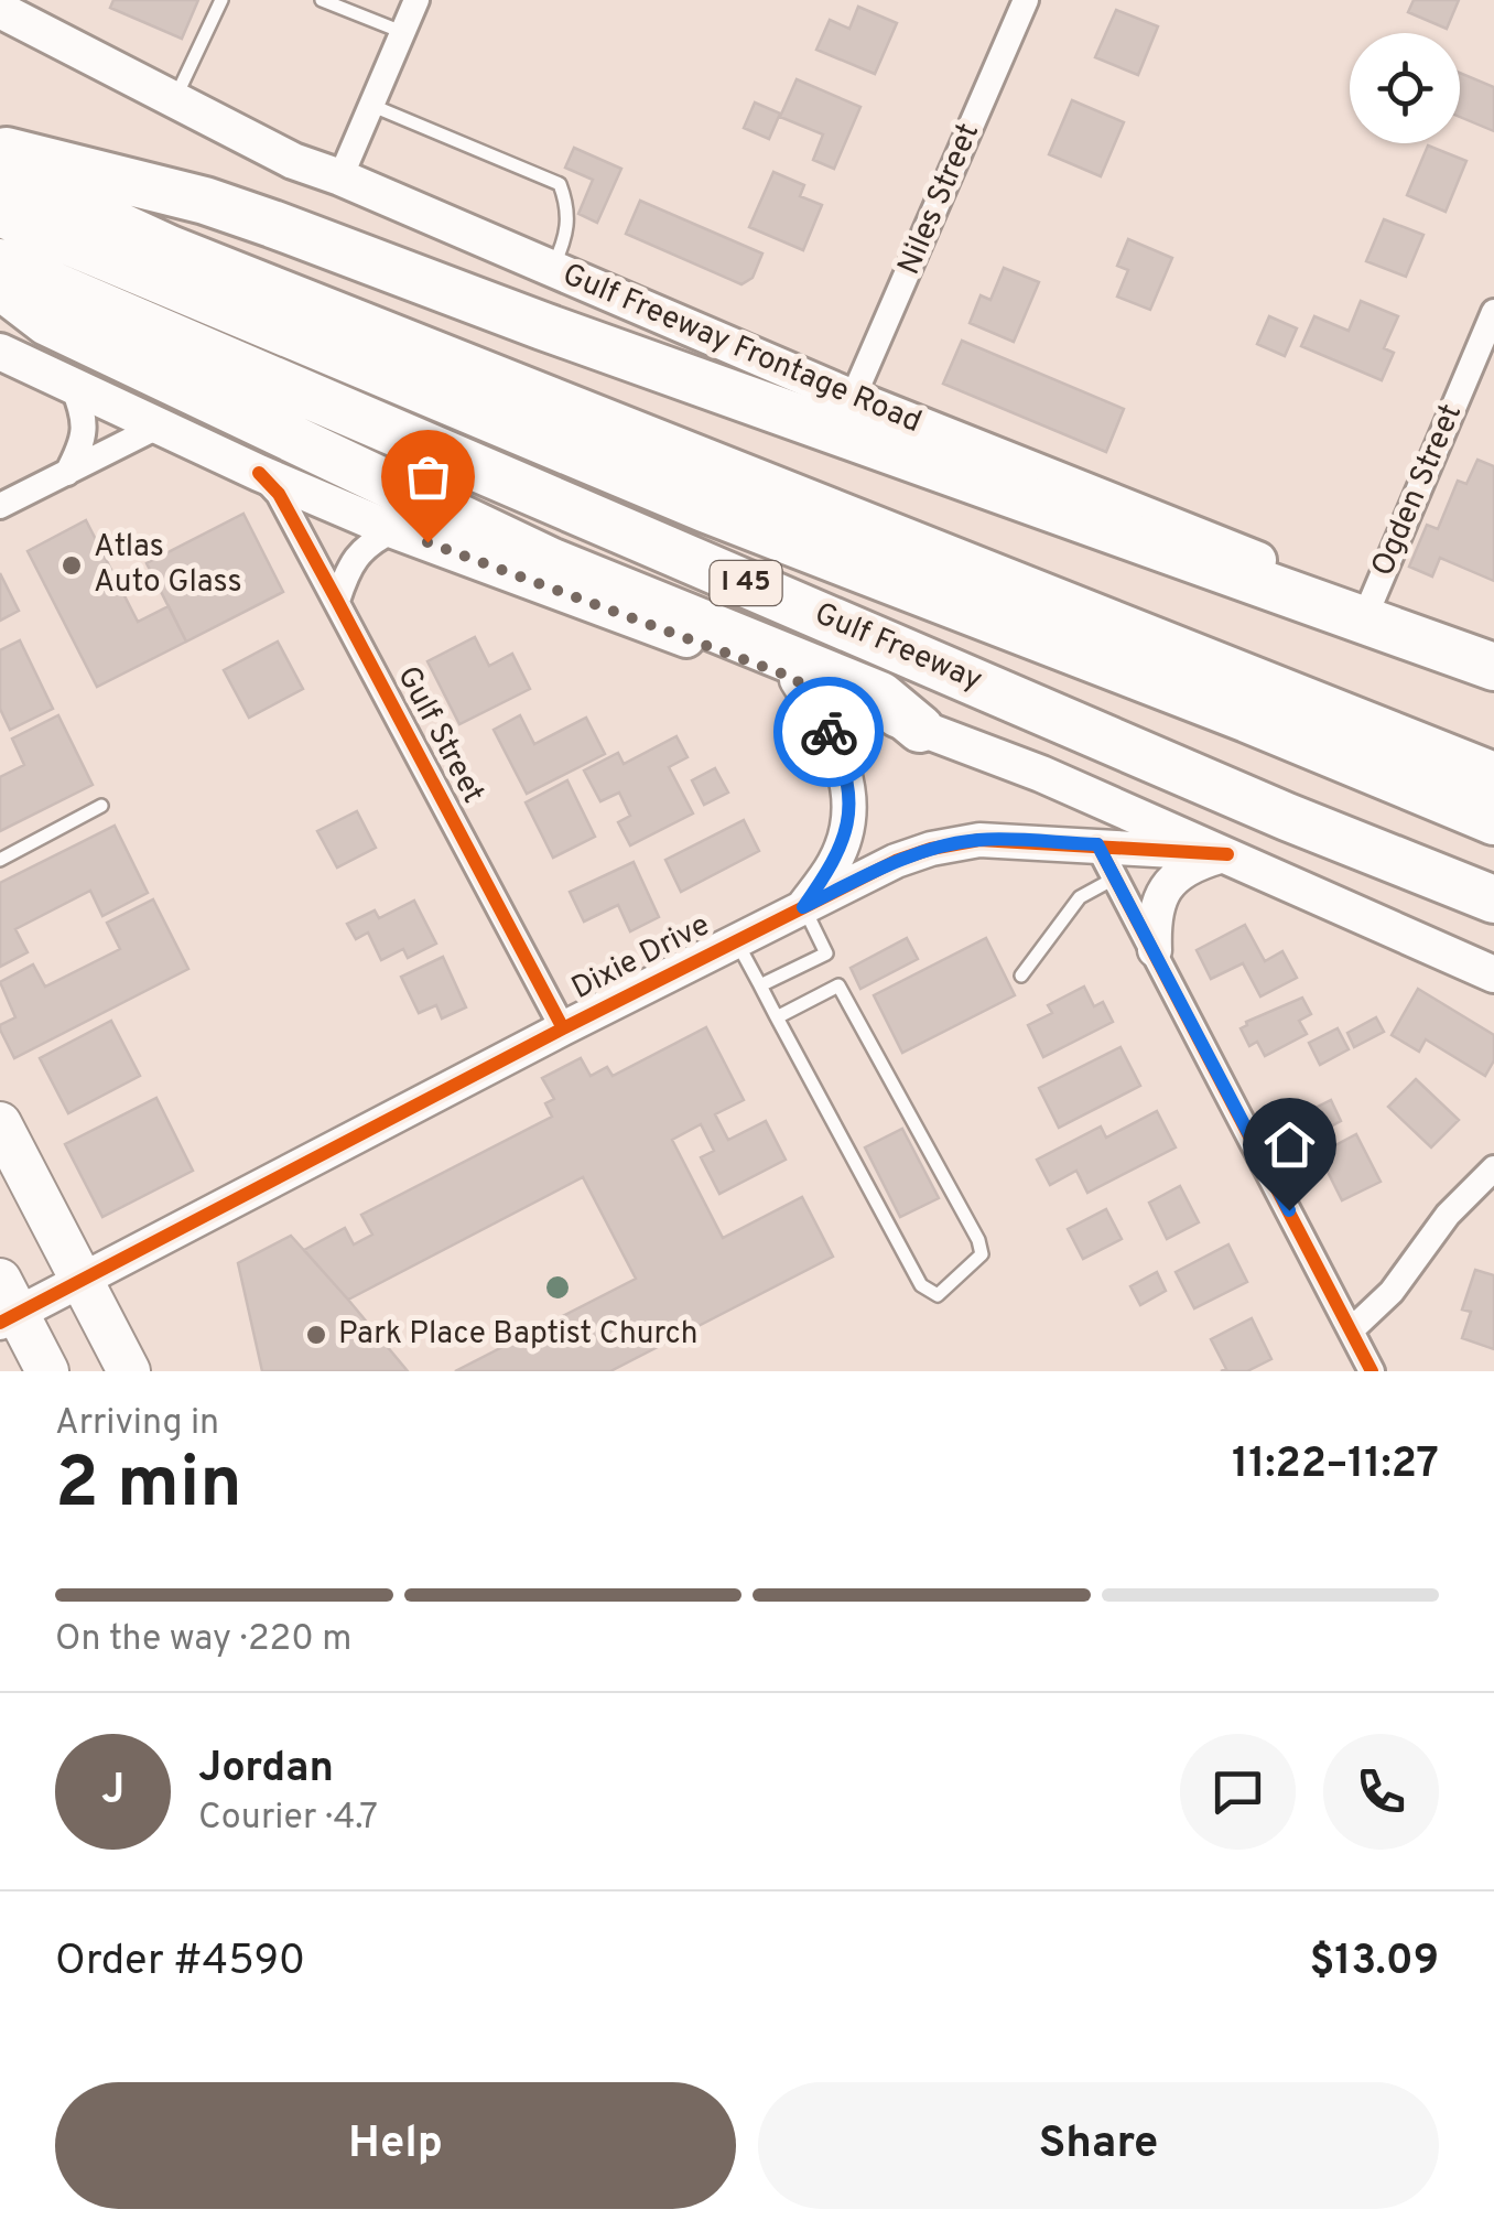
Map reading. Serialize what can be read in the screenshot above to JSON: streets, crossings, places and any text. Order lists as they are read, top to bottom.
{
  "streets": {
    "highway": ["I 45", "Gulf Freeway"],
    "main road": ["Gulf Freeway Frontage Road"],
    "street": [
      "Niles Street",
      "Ogden Street",
      "Gulf Street",
      "Dixie Drive"
    ]
  },
  "crossings": [
    ["Niles Street", "Gulf Freeway Frontage Road"],
    ["Gulf Freeway Frontage Road", "Ogden Street"],
    ["Gulf Street", "Dixie Drive"]
  ],
  "places": ["Atlas Auto Glass", "Park Place Baptist Church"],
  "page": {
    "heading": ["2 min", "Arriving in", "11:22–11:27"],
    "panel": [
      "Jordan",
      "Courier · 4.7",
      "Order #4590",
      "$13.09"
    ],
    "bar": "On the way · 220 m",
    "round": "J",
    "buttons": ["Help", "Share"]
  }
}
